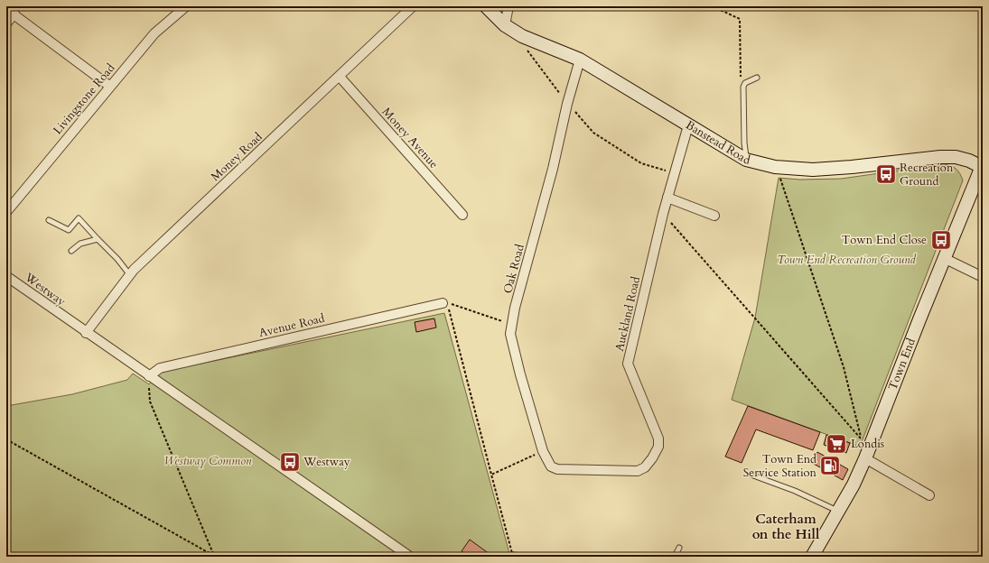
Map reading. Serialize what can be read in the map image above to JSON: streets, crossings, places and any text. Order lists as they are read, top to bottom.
{
  "streets": {
    "main road": ["Banstead Road", "Town End"],
    "street": [
      "Livingstone Road",
      "Money Avenue",
      "Money Road",
      "Oak Road",
      "Westway",
      "Auckland Road",
      "Avenue Road"
    ]
  },
  "crossings": [
    ["Money Avenue", "Money Road"],
    ["Banstead Road", "Oak Road"],
    ["Banstead Road", "Auckland Road"],
    ["Banstead Road", "Town End"],
    ["Money Road", "Westway"],
    ["Oak Road", "Auckland Road"],
    ["Westway", "Avenue Road"]
  ],
  "districts": ["Caterham on the Hill"],
  "parks": ["Town End Recreation Ground", "Westway Common"],
  "places": {
    "bus stop": ["Recreation Ground", "Town End Close", "Westway"],
    "supermarket": ["Londis"],
    "fuel station": ["Town End Service Station"]
  }
}
